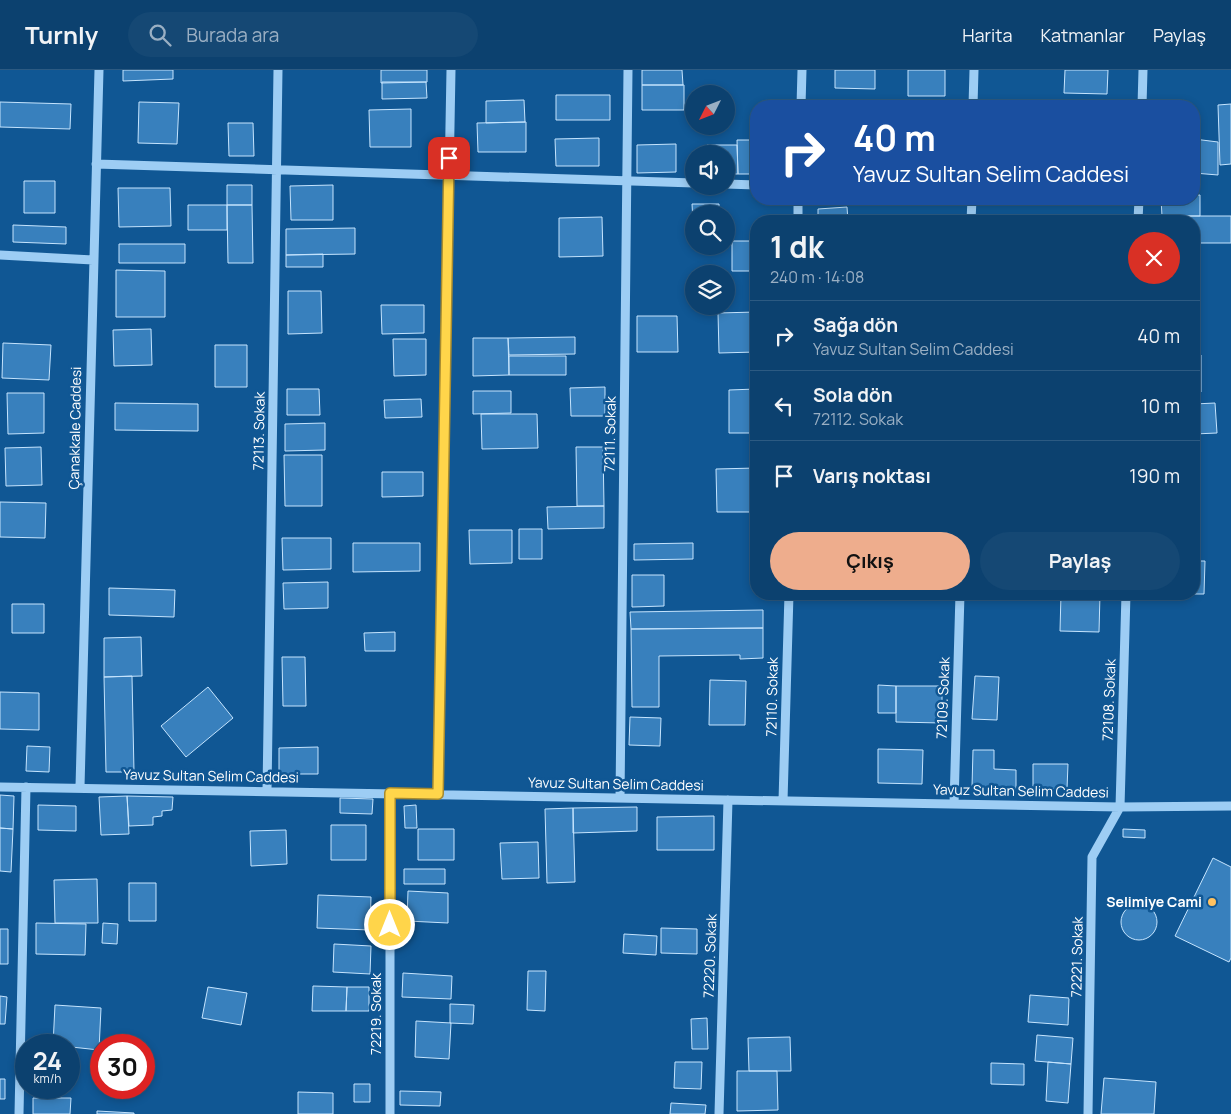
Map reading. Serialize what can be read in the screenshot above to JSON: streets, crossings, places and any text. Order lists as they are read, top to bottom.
{
  "streets": {
    "street": [
      "Çanakkale Caddesi",
      "72113. Sokak",
      "72111. Sokak",
      "72110. Sokak",
      "72109. Sokak",
      "72108. Sokak",
      "Yavuz Sultan Selim Caddesi",
      "72220. Sokak",
      "72221. Sokak",
      "72219. Sokak"
    ]
  },
  "crossings": [
    ["Çanakkale Caddesi", "Yavuz Sultan Selim Caddesi"],
    ["72113. Sokak", "Yavuz Sultan Selim Caddesi"],
    ["72111. Sokak", "Yavuz Sultan Selim Caddesi"],
    ["72110. Sokak", "Yavuz Sultan Selim Caddesi"],
    ["72109. Sokak", "Yavuz Sultan Selim Caddesi"],
    ["72108. Sokak", "Yavuz Sultan Selim Caddesi"],
    ["72108. Sokak", "72221. Sokak"],
    ["Yavuz Sultan Selim Caddesi", "72220. Sokak"],
    ["Yavuz Sultan Selim Caddesi", "72221. Sokak"],
    ["Yavuz Sultan Selim Caddesi", "72219. Sokak"]
  ],
  "places": ["Selimiye Cami"],
  "north": "bottom left",
  "page": {
    "header": "Turnly",
    "search": "Burada ara",
    "nav": ["Harita", "Katmanlar", "Paylaş"],
    "turn": ["40 m", "Yavuz Sultan Selim Caddesi"],
    "heading": ["1 dk", "240 m · 14:08"],
    "list": [
      {
        "name": "Sağa dön",
        "note": "Yavuz Sultan Selim Caddesi",
        "value": "40 m"
      },
      {
        "name": "Sola dön",
        "note": "72112. Sokak",
        "value": "10 m"
      },
      {
        "name": "Varış noktası",
        "value": "190 m"
      }
    ],
    "buttons": ["Çıkış", "Paylaş"],
    "speed": "24 km/h",
    "limit": "30"
  }
}
